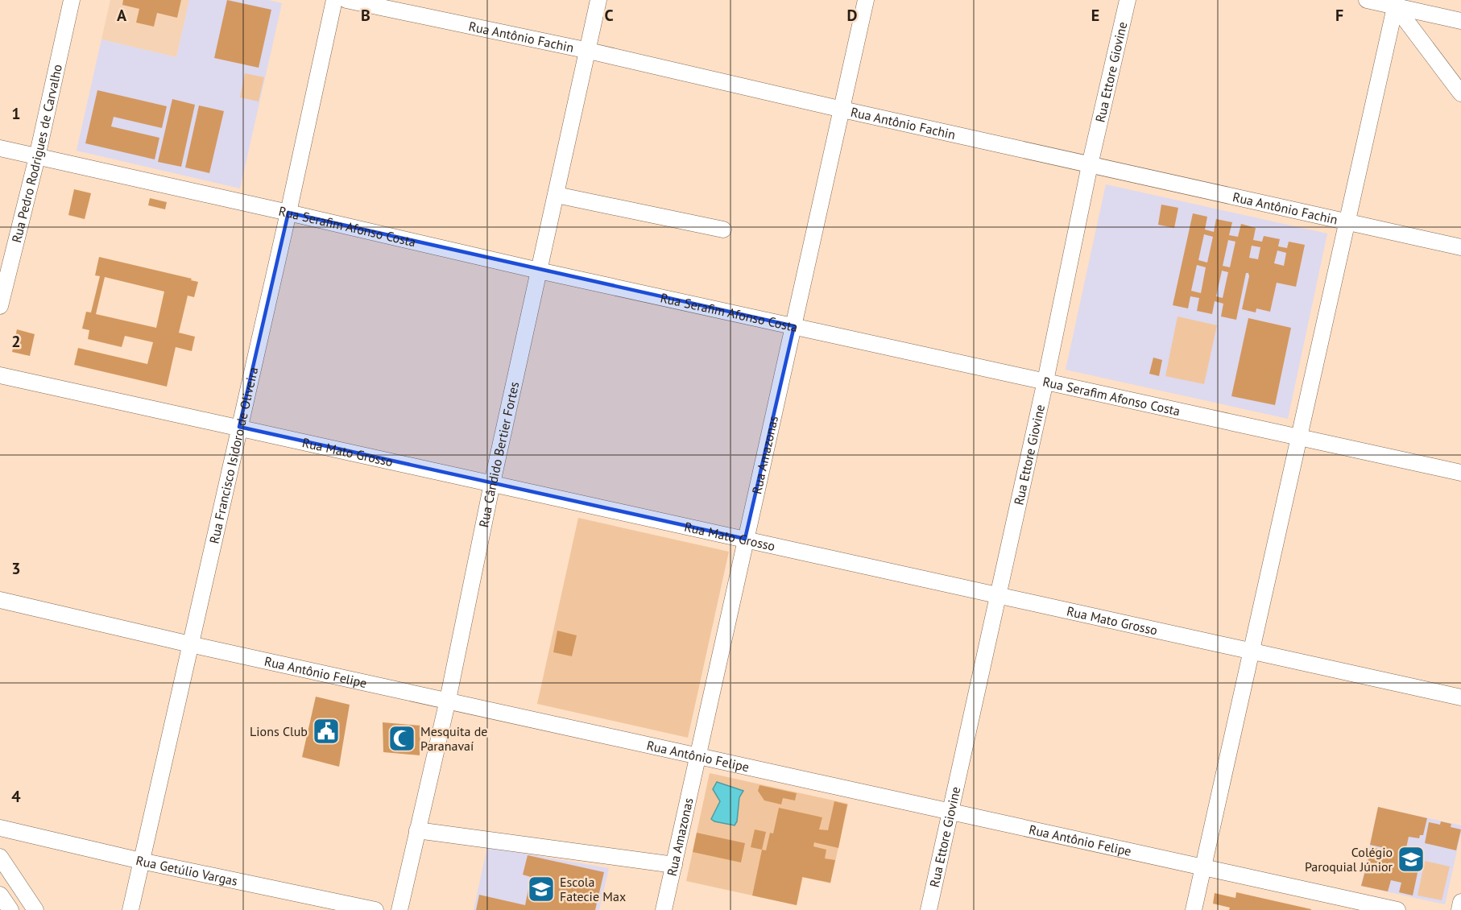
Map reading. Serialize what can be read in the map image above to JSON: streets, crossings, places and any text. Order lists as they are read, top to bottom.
{
  "streets": {
    "street": [
      "Rua Antônio Fachin",
      "Rua Ettore Giovine",
      "Rua Pedro Rodrigues de Carvalho",
      "Rua Serafim Afonso Costa",
      "Rua Mato Grosso",
      "Rua Francisco Isidoro de Oliveira",
      "Rua Cândido Bertier Fortes",
      "Rua Amazonas",
      "Rua Antônio Felipe",
      "Rua Getúlio Vargas"
    ]
  },
  "crossings": [
    ["Rua Antônio Fachin", "Rua Ettore Giovine"],
    ["Rua Antônio Fachin", "Rua Cândido Bertier Fortes"],
    ["Rua Antônio Fachin", "Rua Amazonas"],
    ["Rua Ettore Giovine", "Rua Serafim Afonso Costa"],
    ["Rua Ettore Giovine", "Rua Mato Grosso"],
    ["Rua Ettore Giovine", "Rua Antônio Felipe"],
    ["Rua Pedro Rodrigues de Carvalho", "Rua Serafim Afonso Costa"],
    ["Rua Serafim Afonso Costa", "Rua Francisco Isidoro de Oliveira"],
    ["Rua Serafim Afonso Costa", "Rua Cândido Bertier Fortes"],
    ["Rua Serafim Afonso Costa", "Rua Amazonas"],
    ["Rua Mato Grosso", "Rua Francisco Isidoro de Oliveira"],
    ["Rua Mato Grosso", "Rua Cândido Bertier Fortes"],
    ["Rua Mato Grosso", "Rua Amazonas"],
    ["Rua Francisco Isidoro de Oliveira", "Rua Antônio Felipe"],
    ["Rua Francisco Isidoro de Oliveira", "Rua Getúlio Vargas"],
    ["Rua Cândido Bertier Fortes", "Rua Antônio Felipe"],
    ["Rua Amazonas", "Rua Antônio Felipe"]
  ],
  "places": {
    "public building": ["Lions Club"],
    "mosque": ["Mesquita de Paranavaí"],
    "school or university": ["Colégio Paroquial Júnior", "Escola Fatecie Max"]
  },
  "grid": {
    "columns": [
      "A",
      "B",
      "C",
      "D",
      "E",
      "F"
    ],
    "rows": [
      "1",
      "2",
      "3",
      "4"
    ]
  }
}
